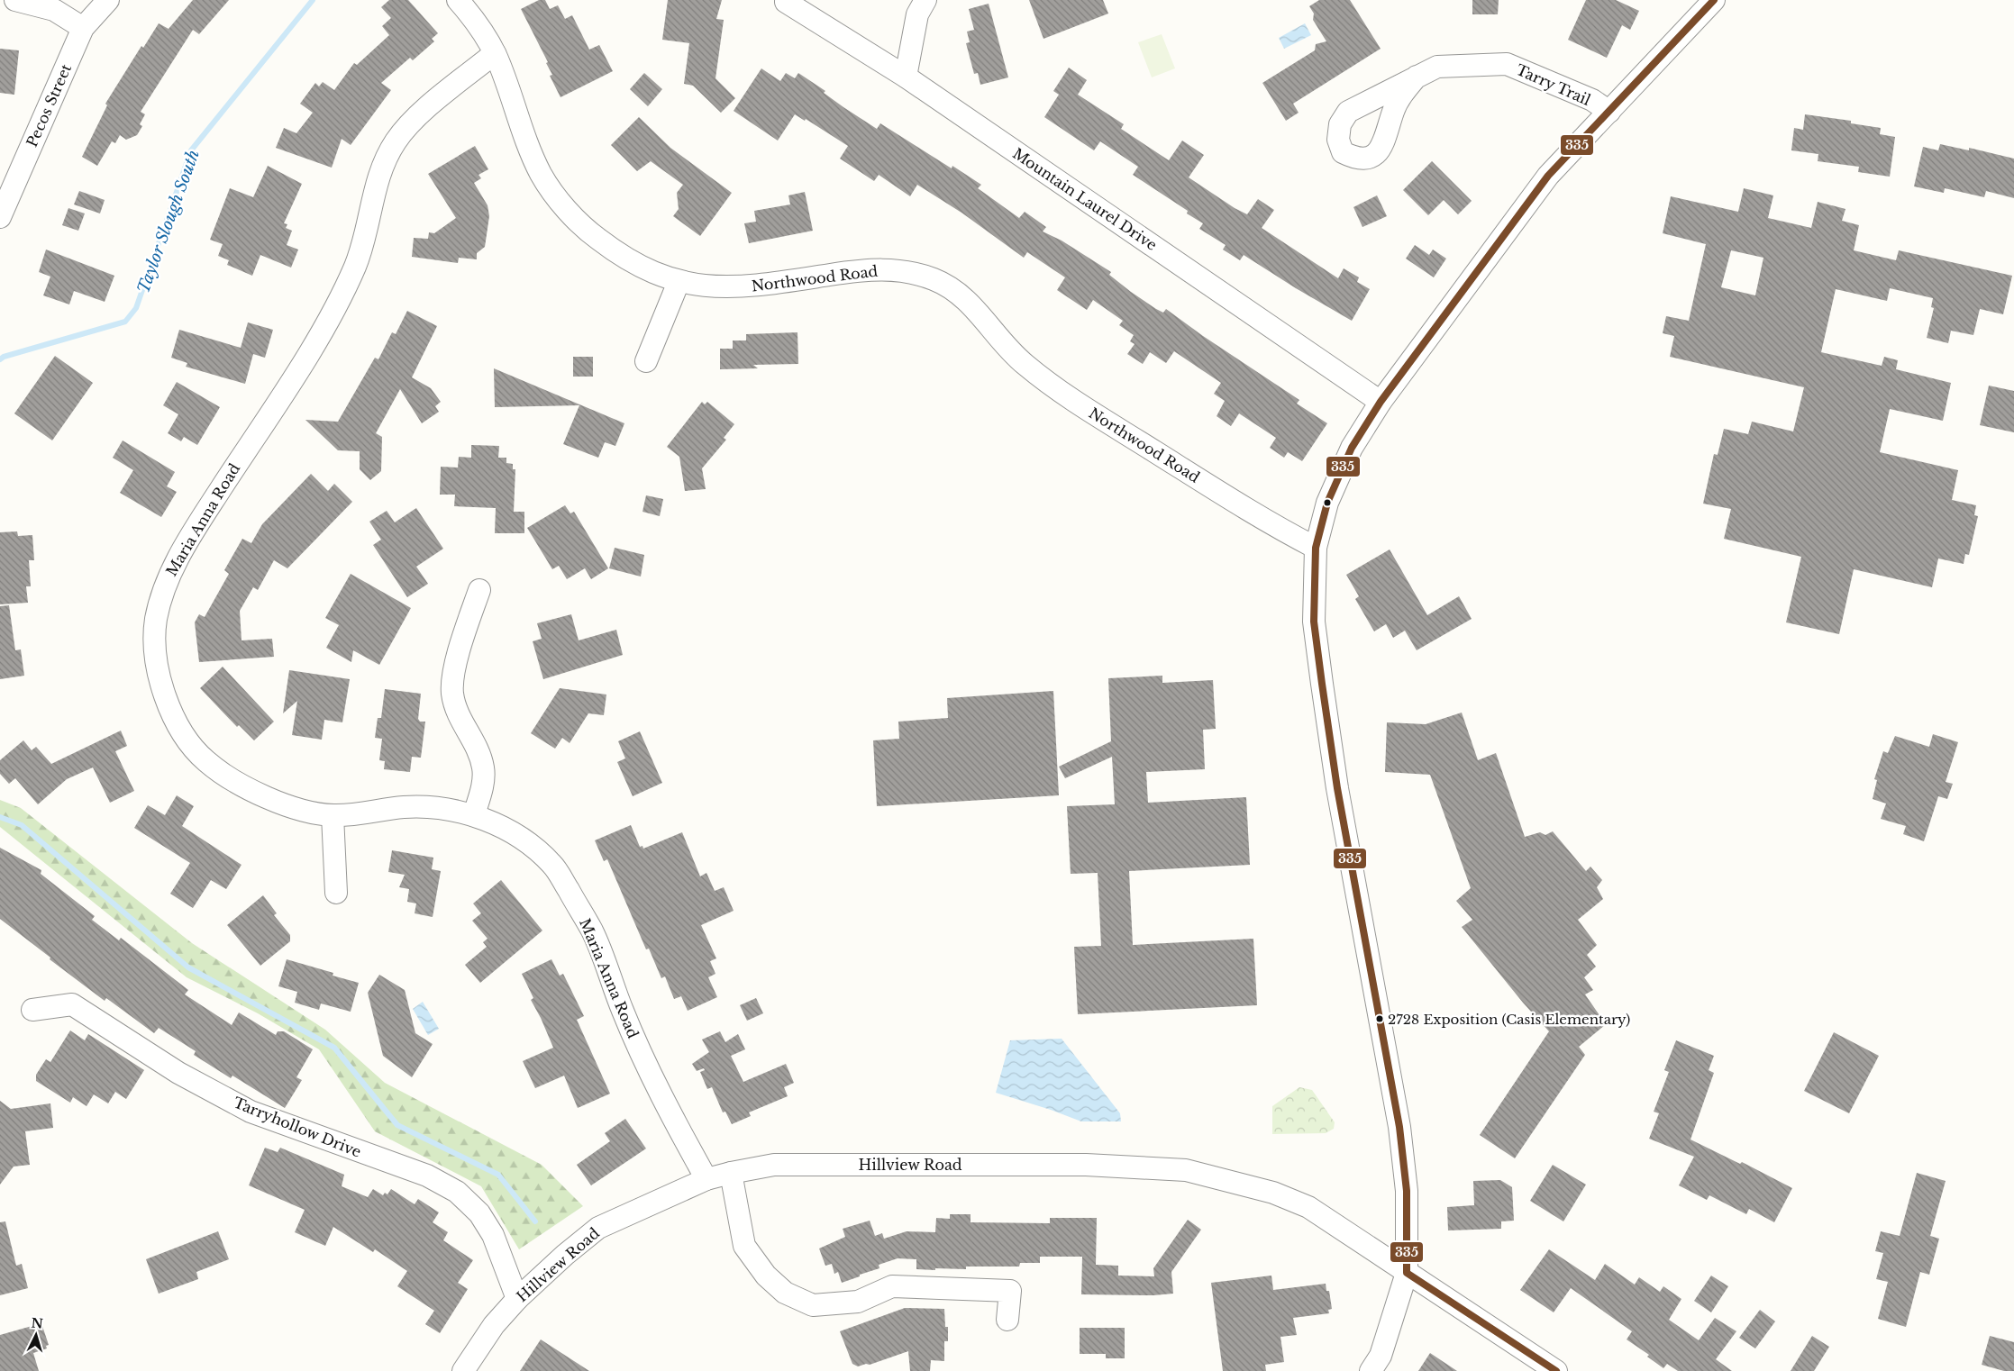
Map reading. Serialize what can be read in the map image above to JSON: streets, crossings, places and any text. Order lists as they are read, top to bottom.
{
  "streets": {
    "street": [
      "Tarry Trail",
      "Pecos Street",
      "Mountain Laurel Drive",
      "Northwood Road",
      "Maria Anna Road",
      "Tarryhollow Drive",
      "Hillview Road"
    ]
  },
  "crossings": [
    ["Northwood Road", "Maria Anna Road"],
    ["Maria Anna Road", "Hillview Road"],
    ["Tarryhollow Drive", "Hillview Road"]
  ],
  "water": ["Taylor Slough South"],
  "places": ["2728 Exposition (Casis Elementary)"],
  "lines": ["transit line 335"],
  "north": "top"
}
